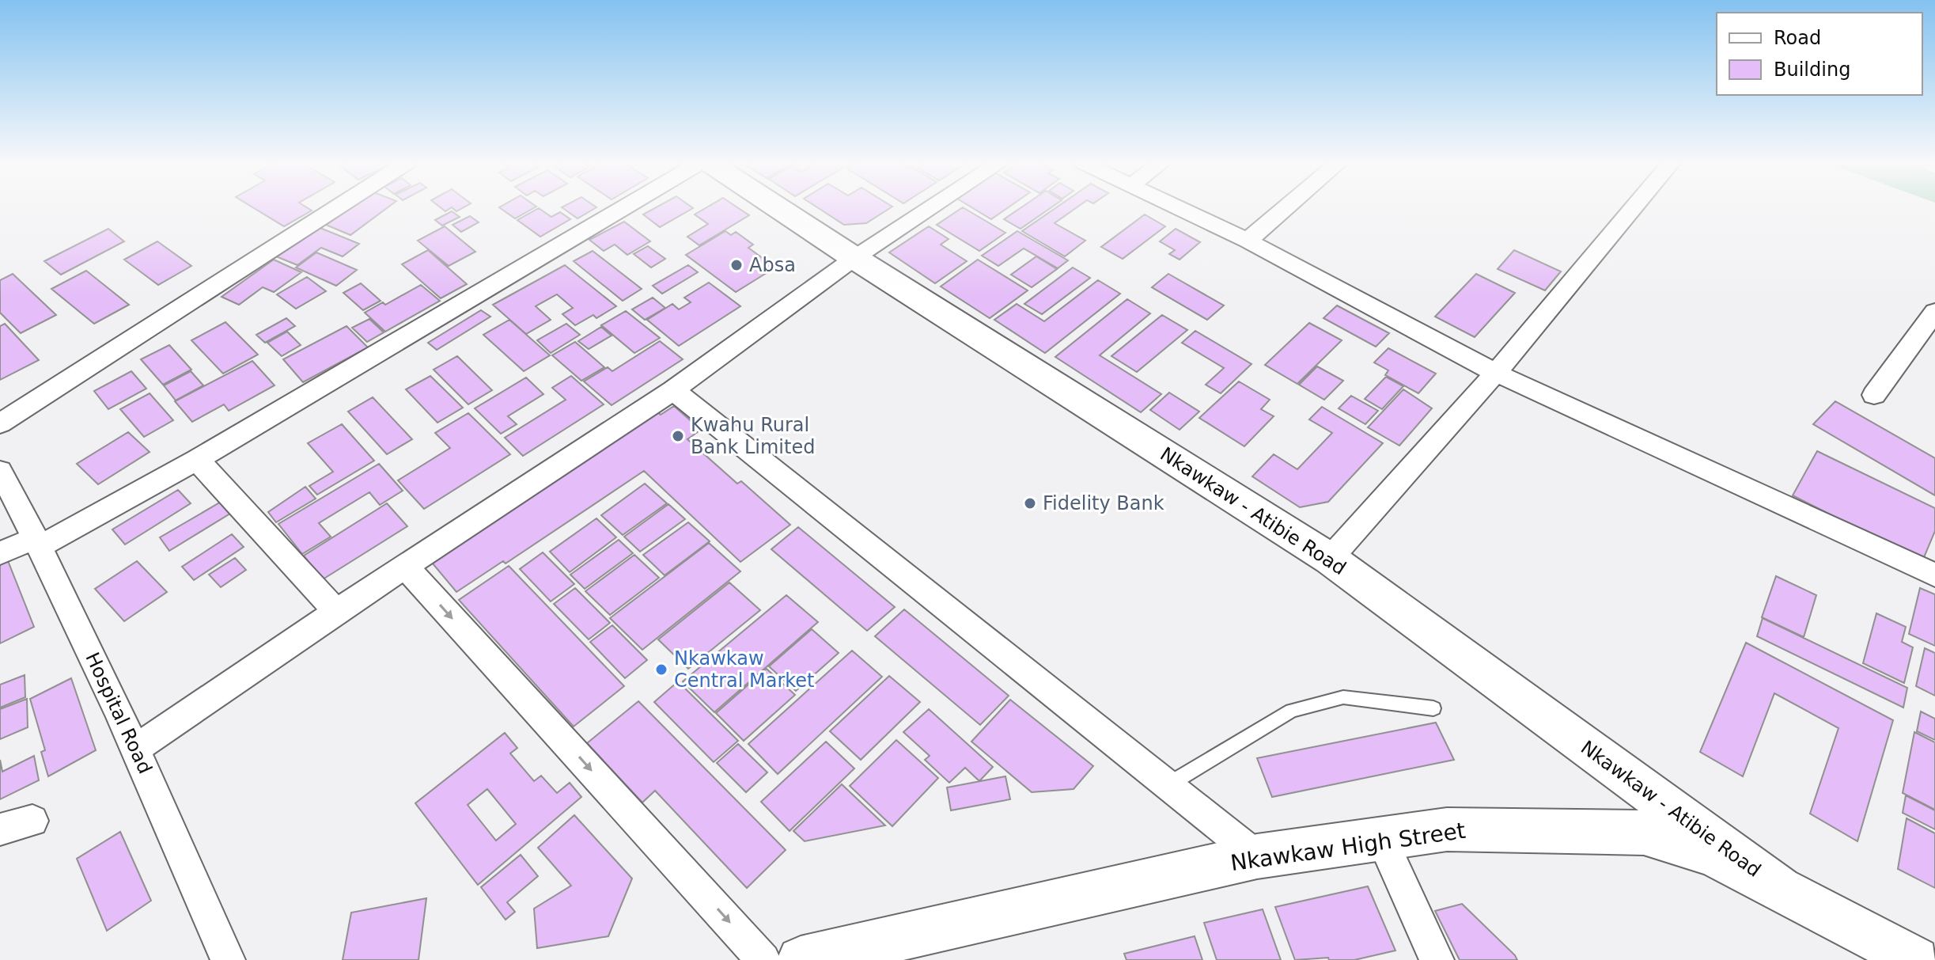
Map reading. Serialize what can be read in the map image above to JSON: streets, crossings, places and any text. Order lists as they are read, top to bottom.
{
  "streets": {
    "main road": ["Nkawkaw - Atibie Road", "Nkawkaw High Street"],
    "street": ["Hospital Road"]
  },
  "crossings": [
    ["Nkawkaw - Atibie Road", "Nkawkaw High Street"]
  ],
  "places": [
    "Absa",
    "Kwahu Rural Bank Limited",
    "Fidelity Bank",
    "Nkawkaw Central Market"
  ],
  "legend": ["Road", "Building"]
}
